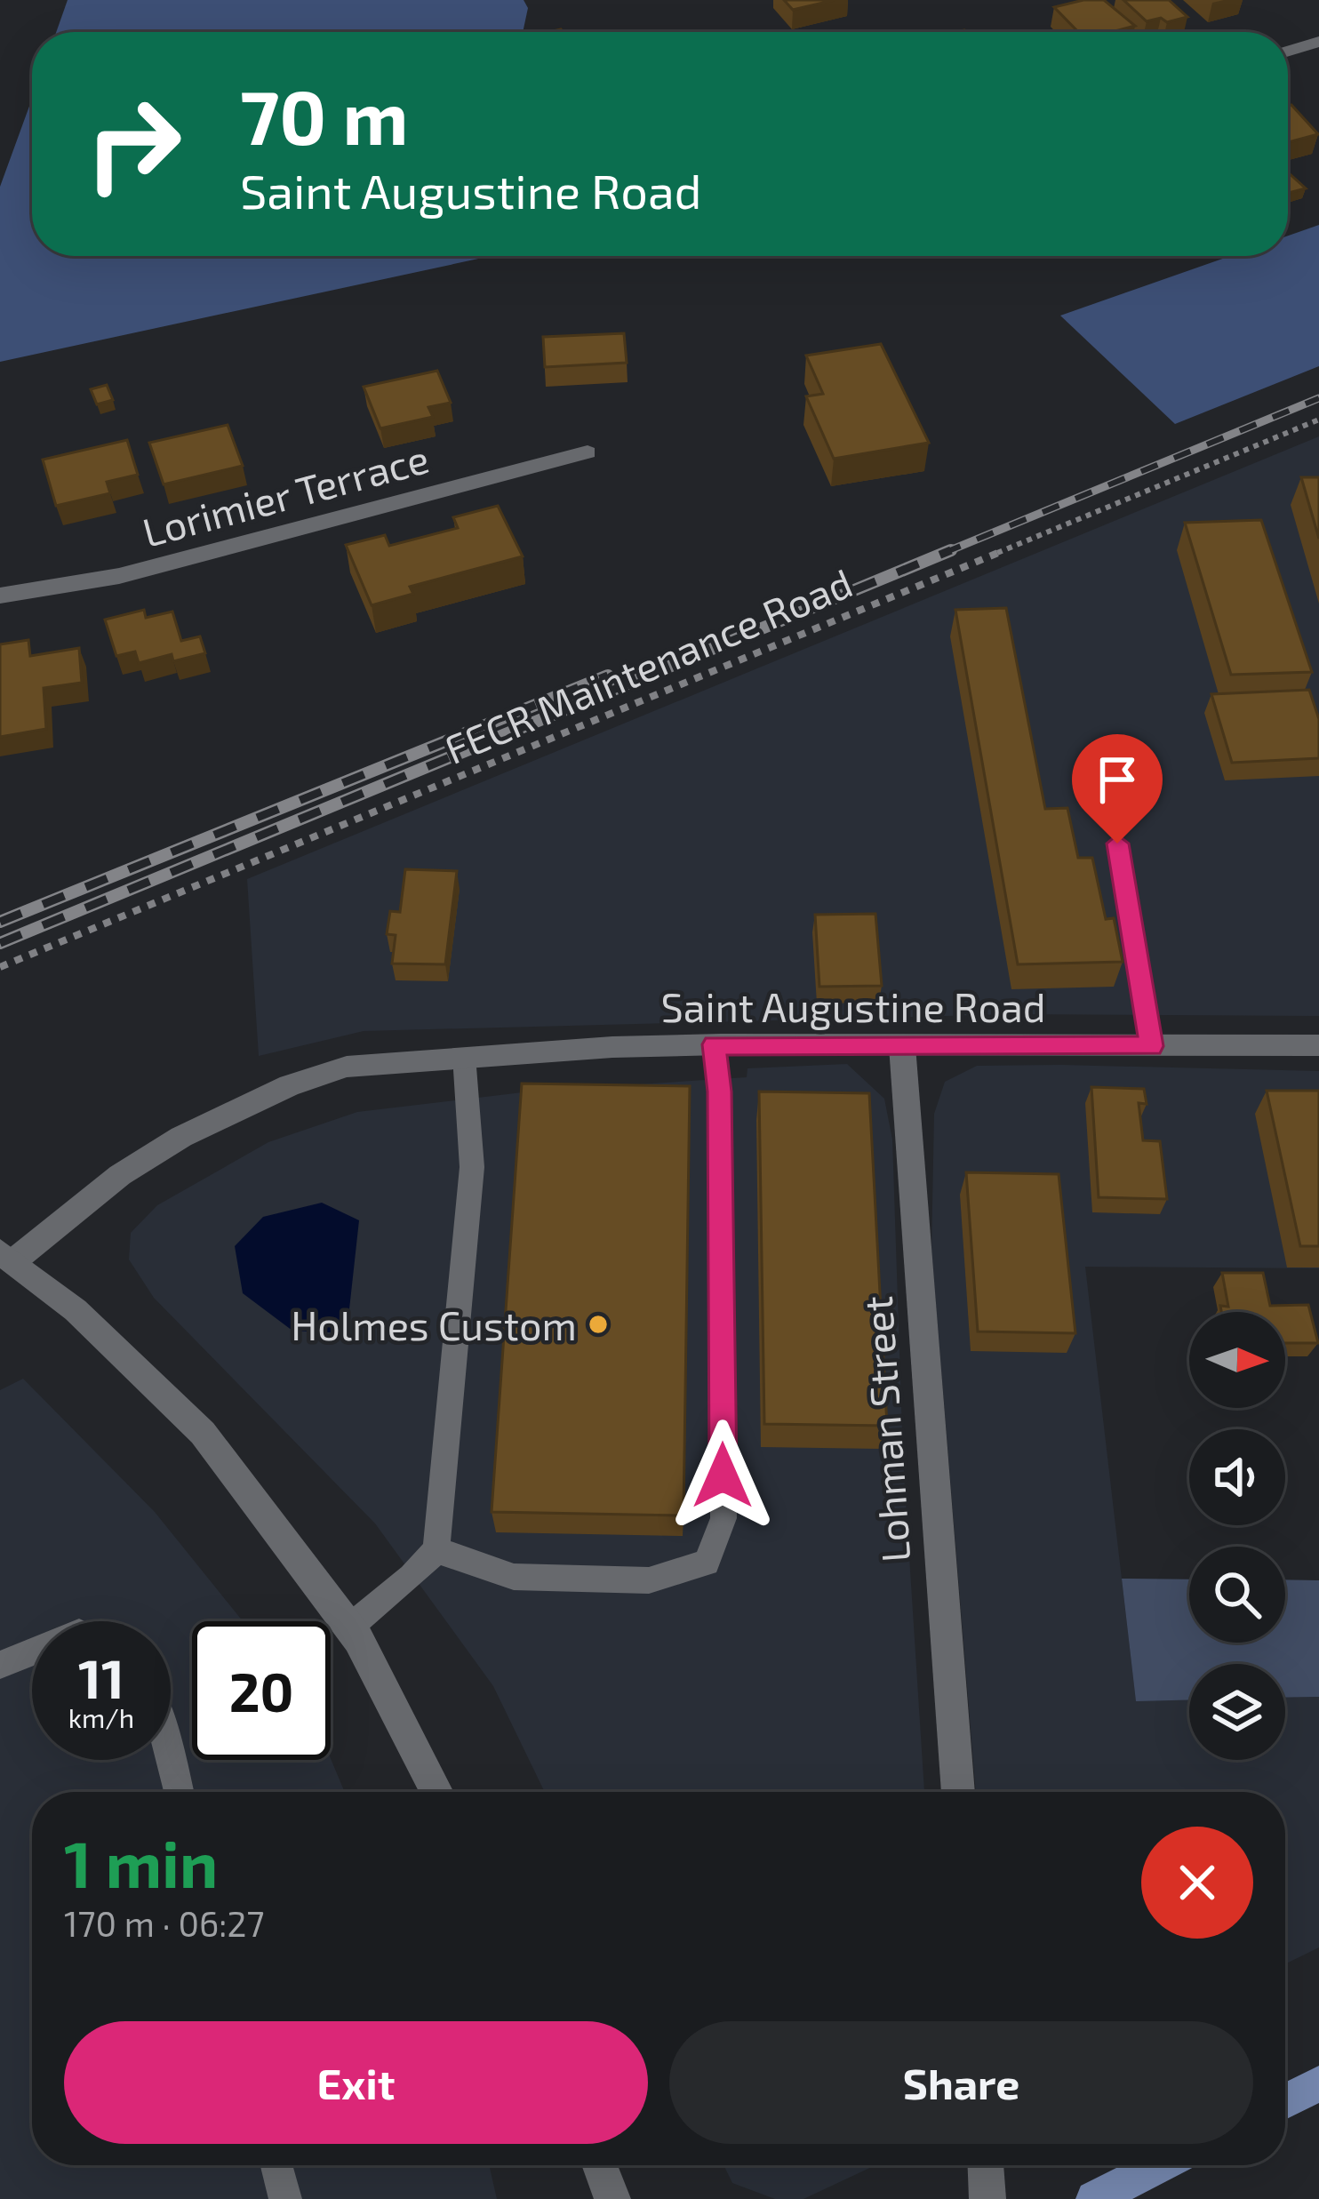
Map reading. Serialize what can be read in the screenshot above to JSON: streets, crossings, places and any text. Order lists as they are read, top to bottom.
{
  "streets": {
    "street": ["Lorimier Terrace", "Saint Augustine Road", "Lohman Street"],
    "path": ["FECR Maintenance Road"]
  },
  "crossings": [
    ["Saint Augustine Road", "Lohman Street"]
  ],
  "places": ["Holmes Custom"],
  "north": "right",
  "page": {
    "turn": ["70 m", "Saint Augustine Road"],
    "speed": "11 km/h",
    "limit": "20",
    "heading": ["1 min", "170 m · 06:27"],
    "buttons": ["Exit", "Share"]
  }
}
